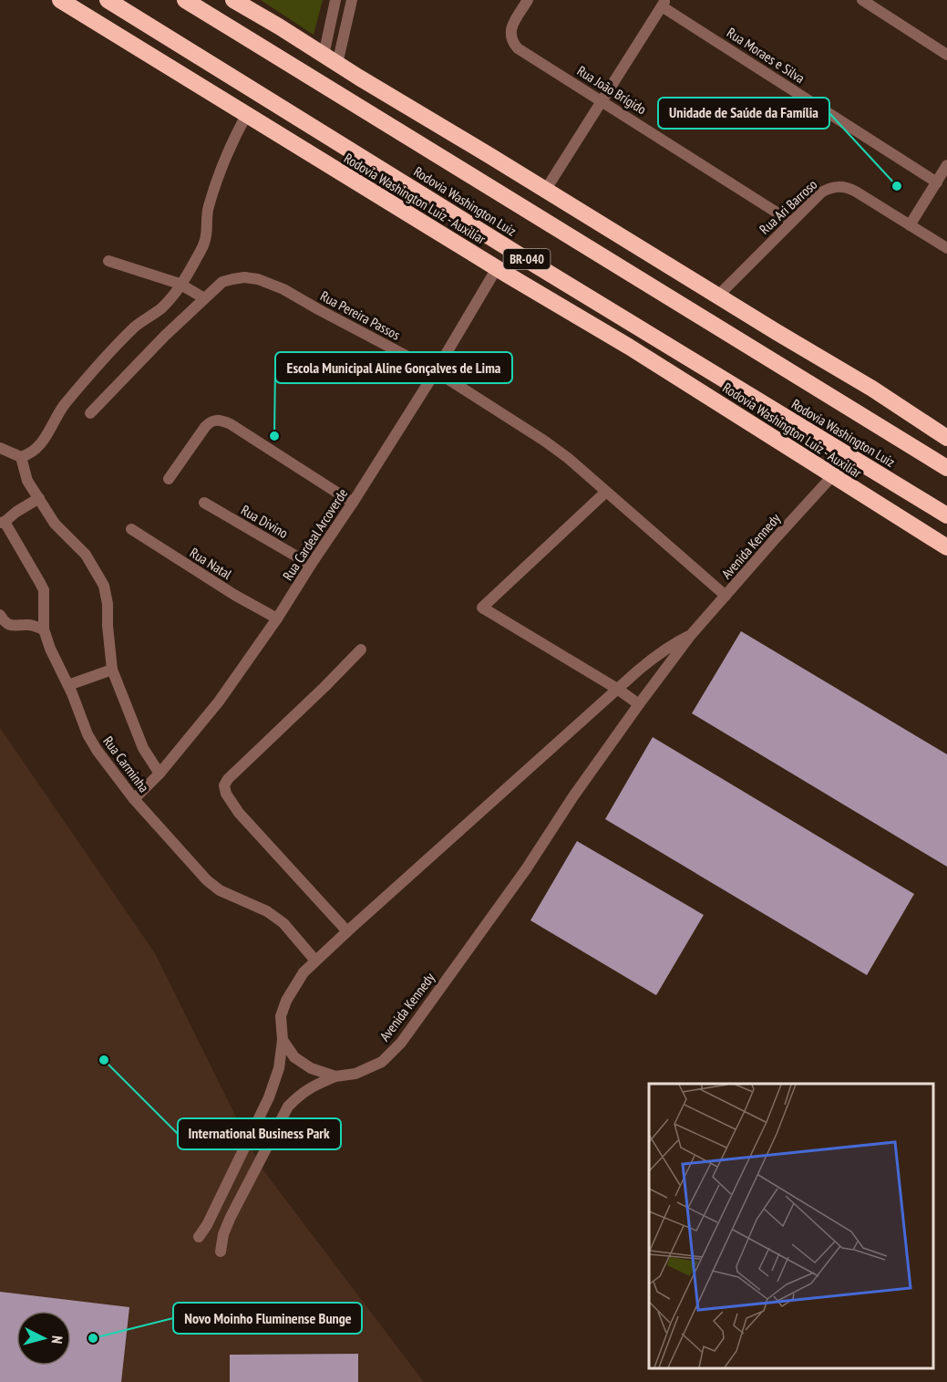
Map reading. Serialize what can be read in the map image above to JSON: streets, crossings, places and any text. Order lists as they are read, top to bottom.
{
  "streets": {
    "highway": ["Rodovia Washington Luiz - Auxiliar", "Rodovia Washington Luiz", "BR-040"],
    "street": [
      "Rua Moraes e Silva",
      "Rua João Brígido",
      "Rua Ari Barroso",
      "Rua Pereira Passos",
      "Rua Divino",
      "Rua Cardeal Arcoverde",
      "Avenida Kennedy",
      "Rua Natal",
      "Rua Carminha"
    ]
  },
  "crossings": [
    ["Rua João Brígido", "Rua Ari Barroso"],
    ["Rodovia Washington Luiz - Auxiliar", "Rua Cardeal Arcoverde"],
    ["Rodovia Washington Luiz - Auxiliar", "Avenida Kennedy"],
    ["Rua Pereira Passos", "Rua Cardeal Arcoverde"],
    ["Rua Pereira Passos", "Avenida Kennedy"],
    ["Rua Divino", "Rua Cardeal Arcoverde"],
    ["Rua Cardeal Arcoverde", "Rua Natal"],
    ["Rua Cardeal Arcoverde", "Rua Carminha"],
    ["Avenida Kennedy", "Rua Carminha"]
  ],
  "places": [
    "Unidade de Saúde da Família",
    "Escola Municipal Aline Gonçalves de Lima",
    "International Business Park",
    "Novo Moinho Fluminense Bunge"
  ],
  "north": "right"
}
